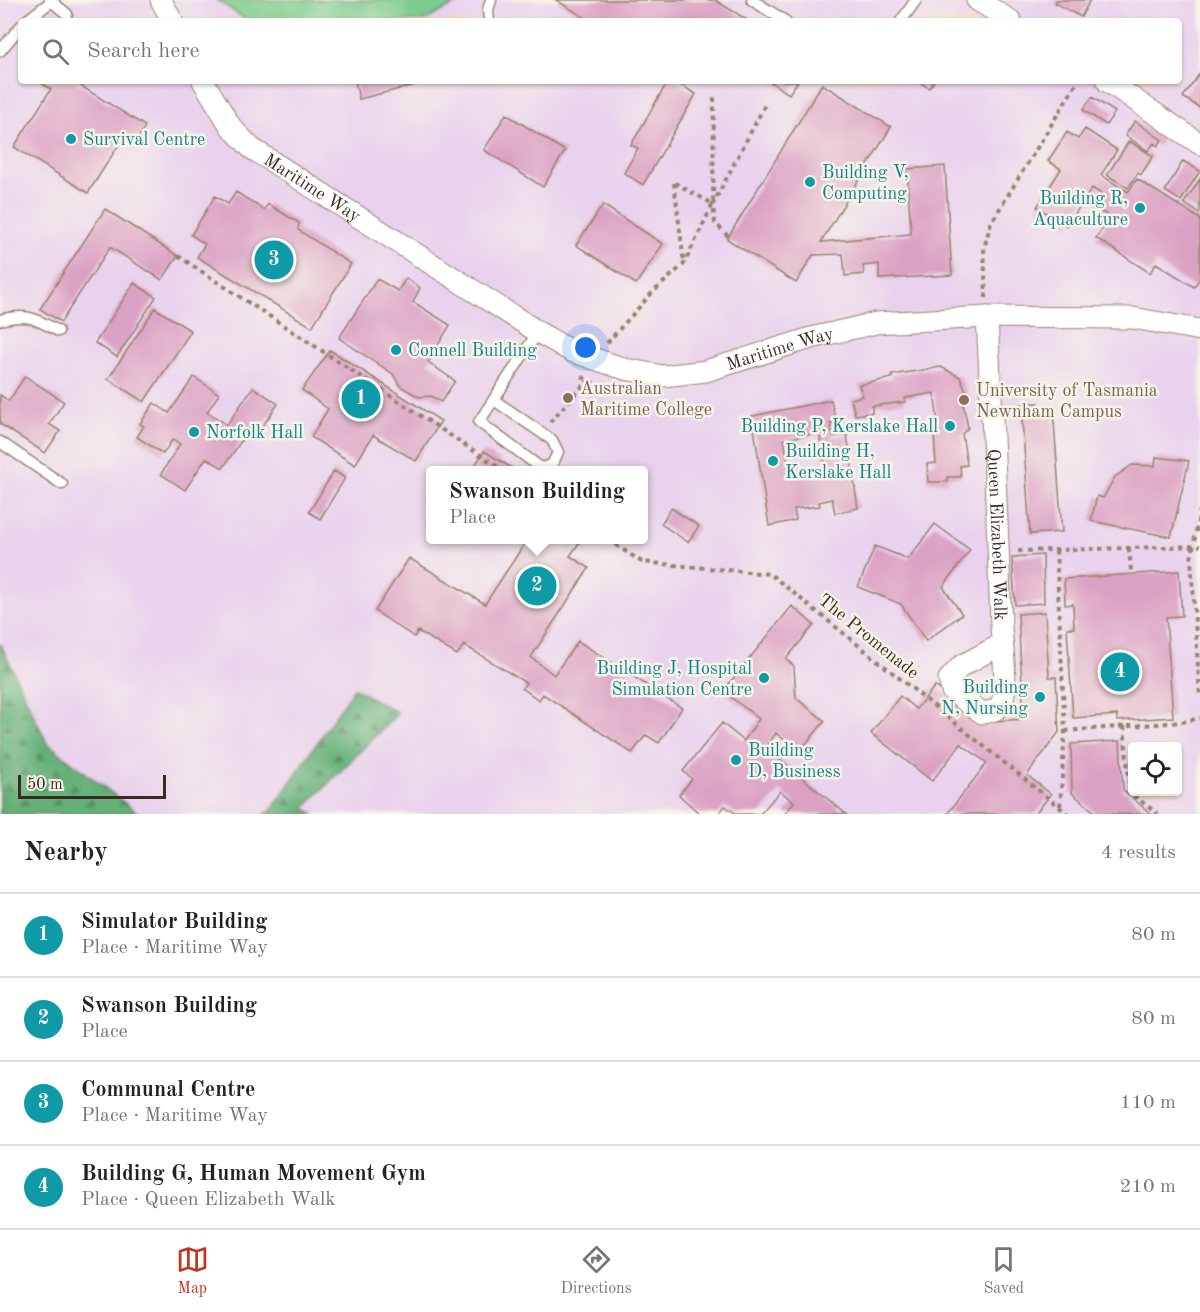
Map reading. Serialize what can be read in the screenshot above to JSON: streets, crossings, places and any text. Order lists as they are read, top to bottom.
{
  "streets": {
    "street": ["Maritime Way", "Queen Elizabeth Walk"],
    "path": ["The Promenade"]
  },
  "crossings": [
    ["Maritime Way", "Queen Elizabeth Walk"]
  ],
  "places": [
    "Survival Centre",
    "Building V, Computing",
    "Building R, Aquaculture",
    "Connell Building",
    "Australian Maritime College",
    "University of Tasmania Newnham Campus",
    "Building P, Kerslake Hall",
    "Norfolk Hall",
    "Building H, Kerslake Hall",
    "Building J, Hospital Simulation Centre",
    "Building N, Nursing",
    "Building D, Business"
  ],
  "scale_bar": "50 m",
  "page": {
    "search": "Search here",
    "pins": [
      "3",
      "1",
      "2",
      "4"
    ],
    "popup": ["Swanson Building", "Place"],
    "scale": "50 m",
    "heading": ["Nearby", "4 results"],
    "list": [
      {
        "mark": "1",
        "name": "Simulator Building",
        "note": "Place · Maritime Way",
        "value": "80 m"
      },
      {
        "mark": "2",
        "name": "Swanson Building",
        "note": "Place",
        "value": "80 m"
      },
      {
        "mark": "3",
        "name": "Communal Centre",
        "note": "Place · Maritime Way",
        "value": "110 m"
      },
      {
        "mark": "4",
        "name": "Building G, Human Movement Gym",
        "note": "Place · Queen Elizabeth Walk",
        "value": "210 m"
      }
    ],
    "nav": ["Map", "Directions", "Saved"]
  }
}
